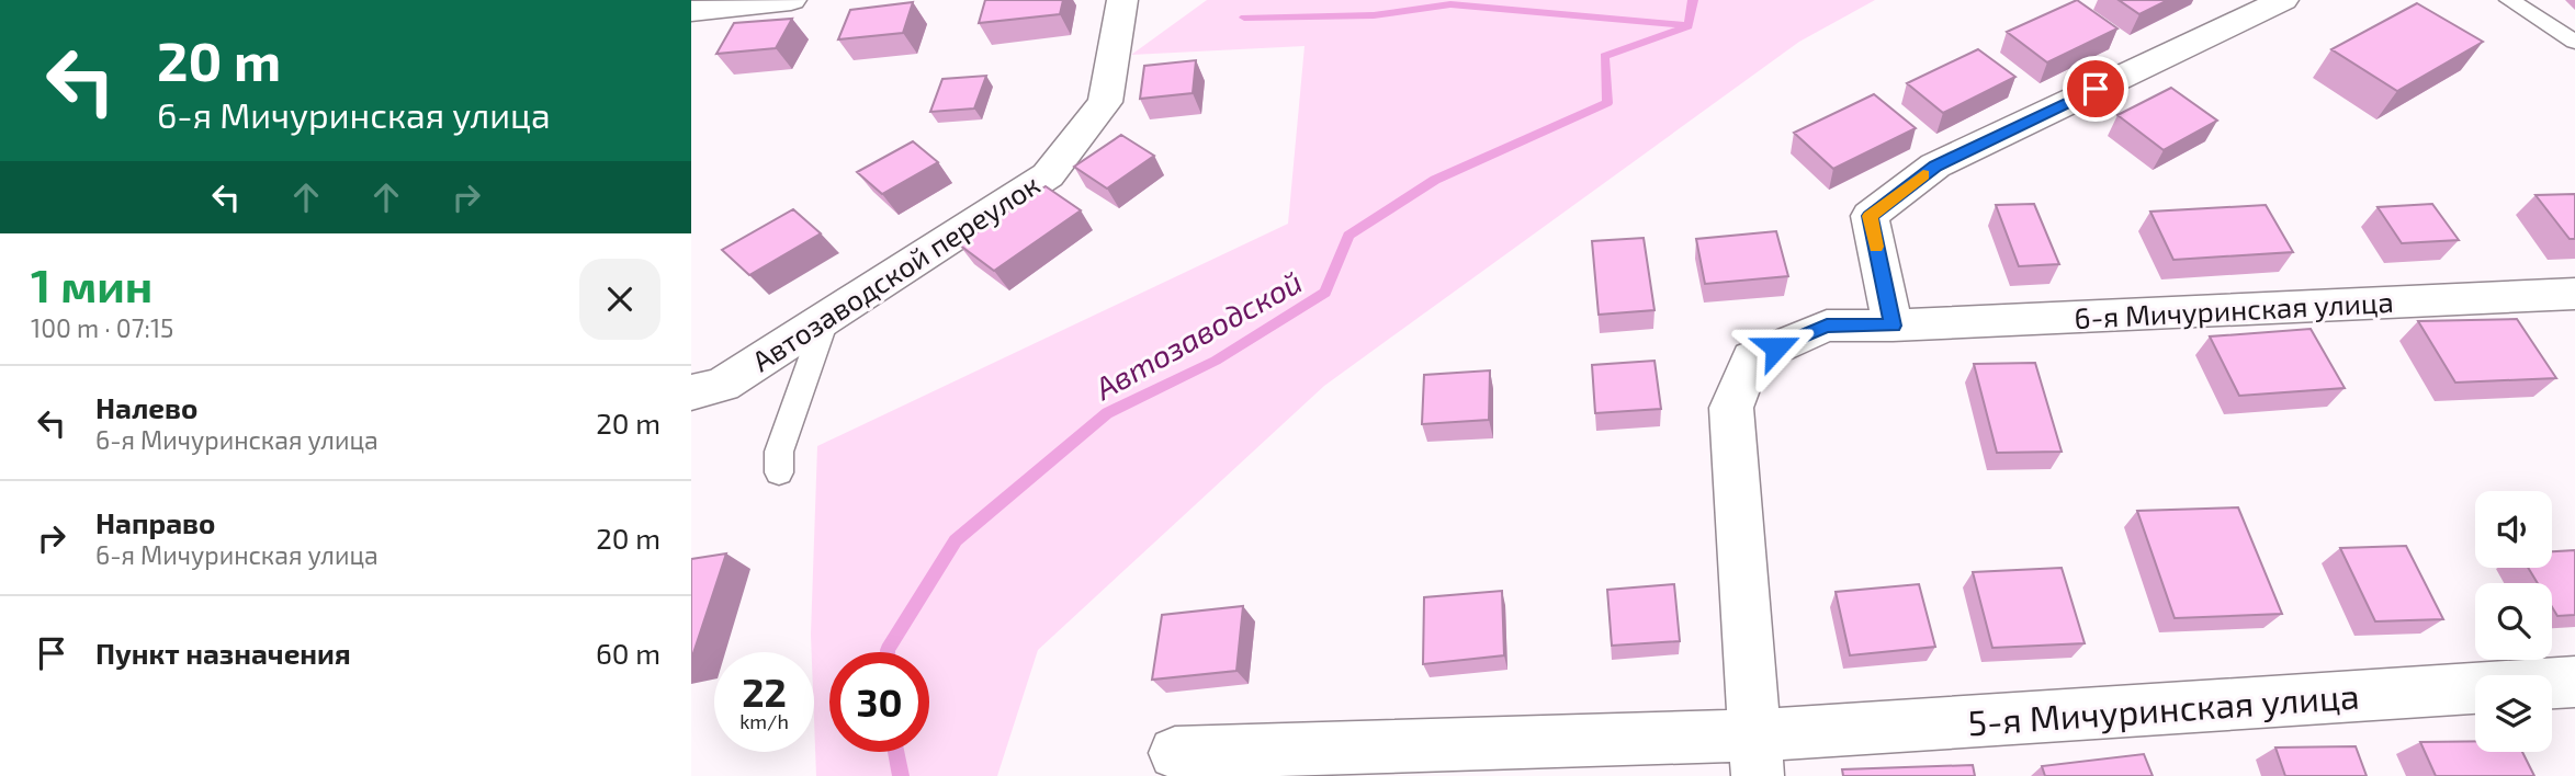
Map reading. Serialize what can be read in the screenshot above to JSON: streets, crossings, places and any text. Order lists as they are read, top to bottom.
{
  "streets": {
    "street": ["Автозаводской переулок", "6-я Мичуринская улица", "5-я Мичуринская улица"]
  },
  "crossings": [
    ["6-я Мичуринская улица", "5-я Мичуринская улица"]
  ],
  "water": ["Автозаводской"],
  "page": {
    "turn": ["20 m", "6-я Мичуринская улица"],
    "heading": ["1 мин", "100 m · 07:15"],
    "list": [
      {
        "name": "Налево",
        "note": "6-я Мичуринская улица",
        "value": "20 m"
      },
      {
        "name": "Направо",
        "note": "6-я Мичуринская улица",
        "value": "20 m"
      },
      {
        "name": "Пункт назначения",
        "value": "60 m"
      }
    ],
    "speed": "22 km/h",
    "limit": "30"
  }
}
